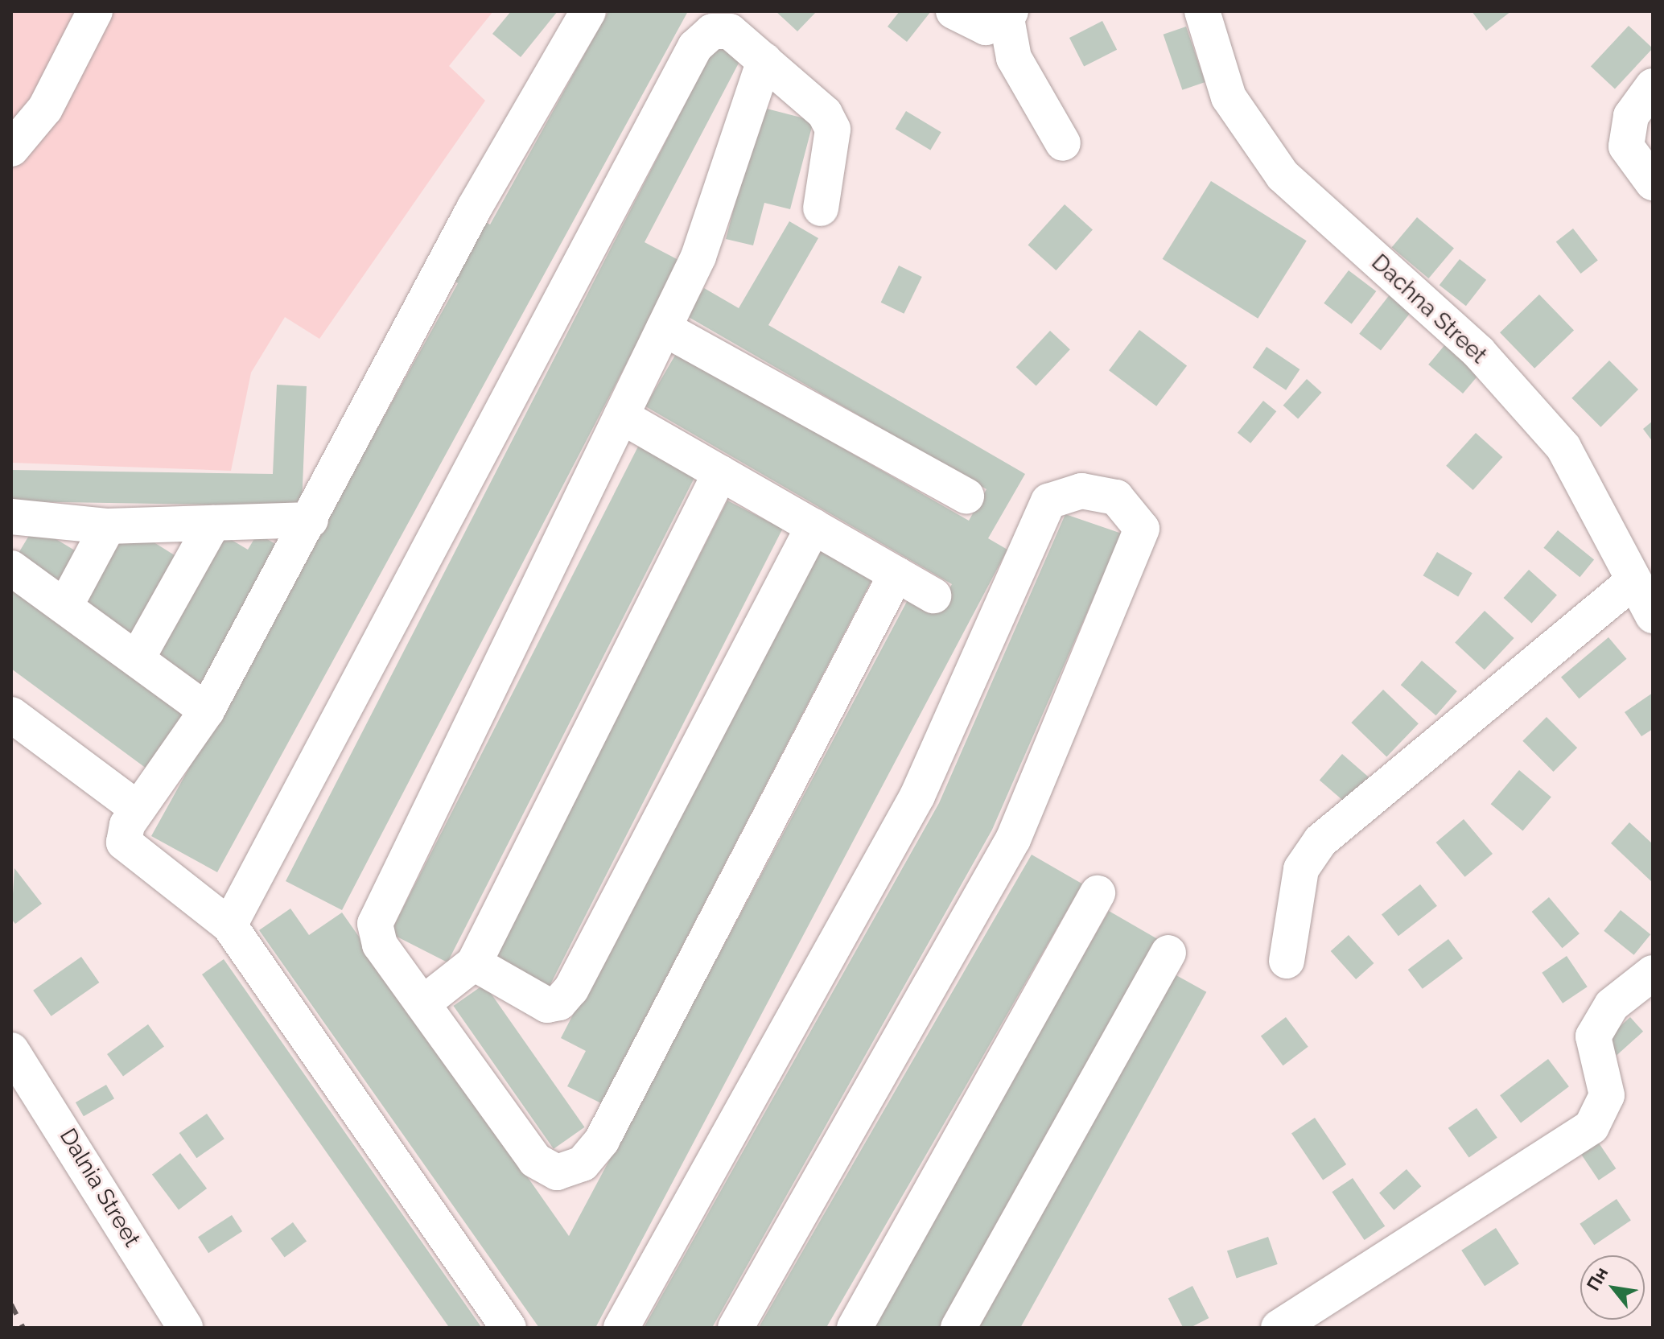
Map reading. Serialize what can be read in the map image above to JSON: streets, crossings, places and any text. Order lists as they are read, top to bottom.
{
  "streets": {
    "street": ["Dachna Street", "Dalnia Street"]
  },
  "north": "top left"
}
